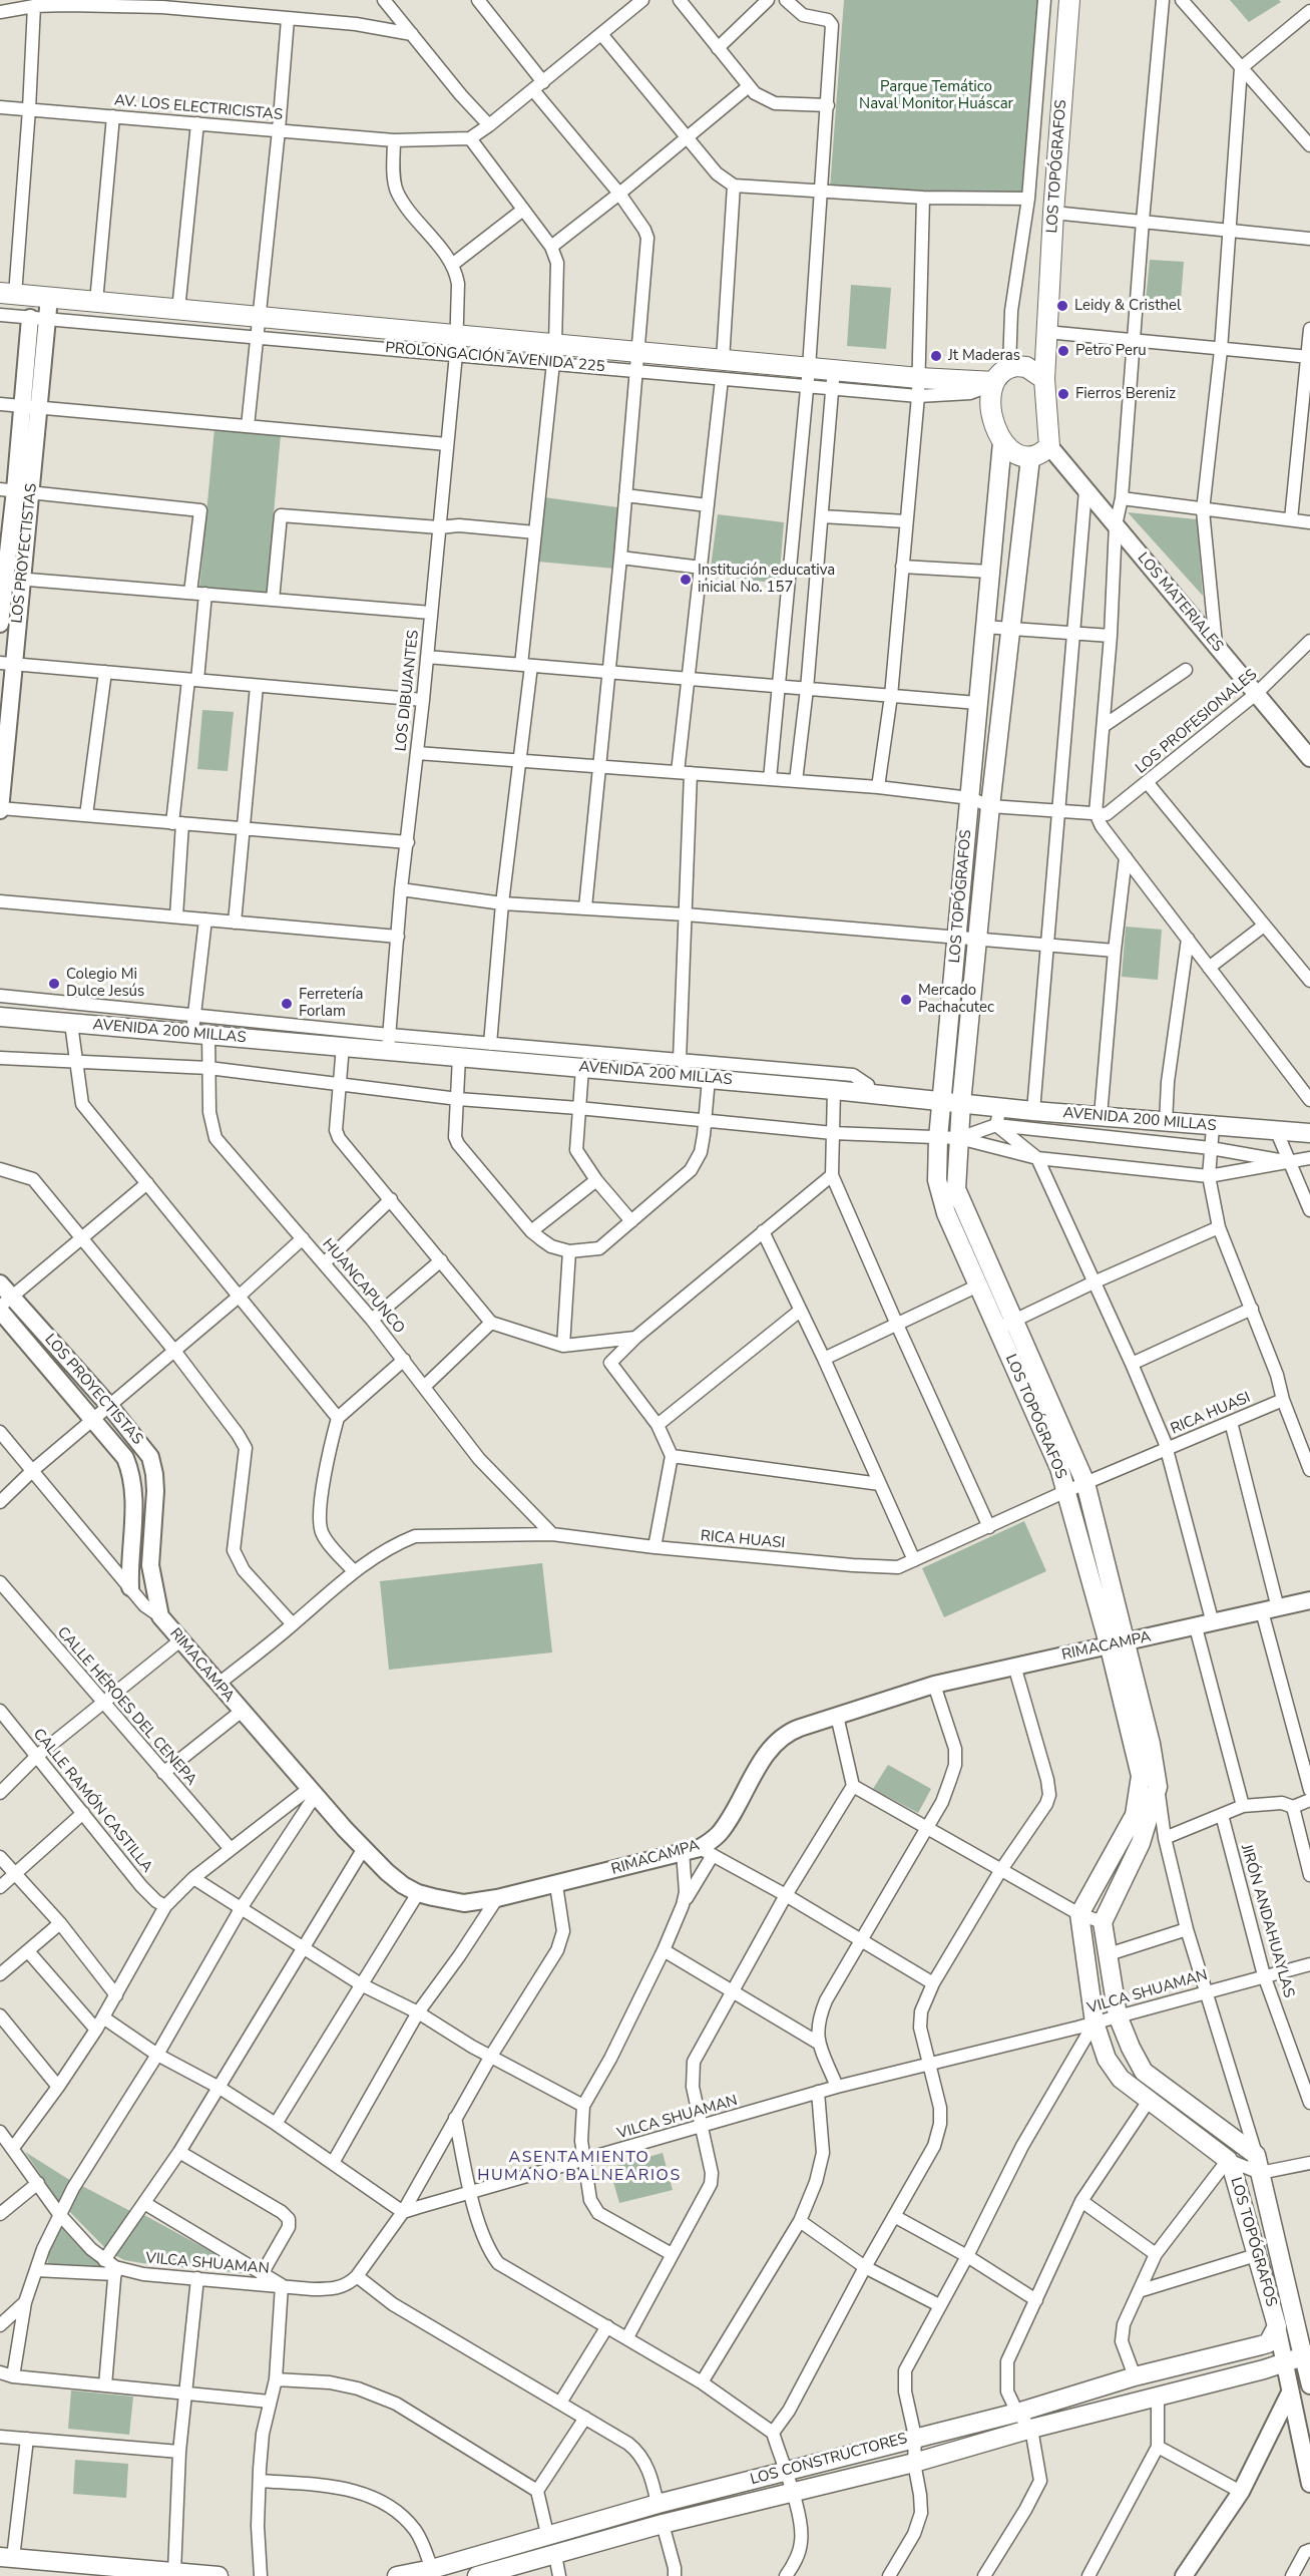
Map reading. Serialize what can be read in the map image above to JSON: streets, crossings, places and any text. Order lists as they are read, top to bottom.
{
  "streets": {
    "main road": [
      "LOS TOPÓGRAFOS",
      "PROLONGACIÓN AVENIDA 225",
      "AVENIDA 200 MILLAS",
      "LOS CONSTRUCTORES"
    ],
    "street": [
      "AV. LOS ELECTRICISTAS",
      "LOS PROYECTISTAS",
      "LOS MATERIALES",
      "LOS DIBUJANTES",
      "LOS PROFESIONALES",
      "HUANCAPUNCO",
      "RICA HUASI",
      "RIMACAMPA",
      "CALLE HÉROES DEL CENEPA",
      "CALLE RAMÓN CASTILLA",
      "JIRÓN ANDAHUAYLAS",
      "VILCA SHUAMAN"
    ]
  },
  "crossings": [
    ["LOS TOPÓGRAFOS", "PROLONGACIÓN AVENIDA 225"],
    ["LOS TOPÓGRAFOS", "LOS MATERIALES"],
    ["LOS TOPÓGRAFOS", "AVENIDA 200 MILLAS"],
    ["LOS TOPÓGRAFOS", "RICA HUASI"],
    ["LOS TOPÓGRAFOS", "RIMACAMPA"],
    ["LOS TOPÓGRAFOS", "VILCA SHUAMAN"],
    ["LOS TOPÓGRAFOS", "LOS CONSTRUCTORES"],
    ["PROLONGACIÓN AVENIDA 225", "LOS PROYECTISTAS"],
    ["PROLONGACIÓN AVENIDA 225", "LOS MATERIALES"],
    ["PROLONGACIÓN AVENIDA 225", "LOS DIBUJANTES"],
    ["LOS PROYECTISTAS", "RIMACAMPA"],
    ["LOS MATERIALES", "LOS PROFESIONALES"],
    ["LOS DIBUJANTES", "AVENIDA 200 MILLAS"],
    ["AVENIDA 200 MILLAS", "HUANCAPUNCO"],
    ["HUANCAPUNCO", "RICA HUASI"],
    ["RICA HUASI", "RIMACAMPA"],
    ["JIRÓN ANDAHUAYLAS", "VILCA SHUAMAN"]
  ],
  "districts": ["ASENTAMIENTO HUMANO BALNEARIOS"],
  "parks": ["Parque Temático Naval Monitor Huáscar"],
  "places": [
    "Leidy & Cristhel",
    "Petro Peru",
    "Jt Maderas",
    "Fierros Bereniz",
    "Institución educativa inicial No. 157",
    "Colegio Mi Dulce Jesús",
    "Mercado Pachacutec",
    "Ferretería Forlam"
  ]
}
